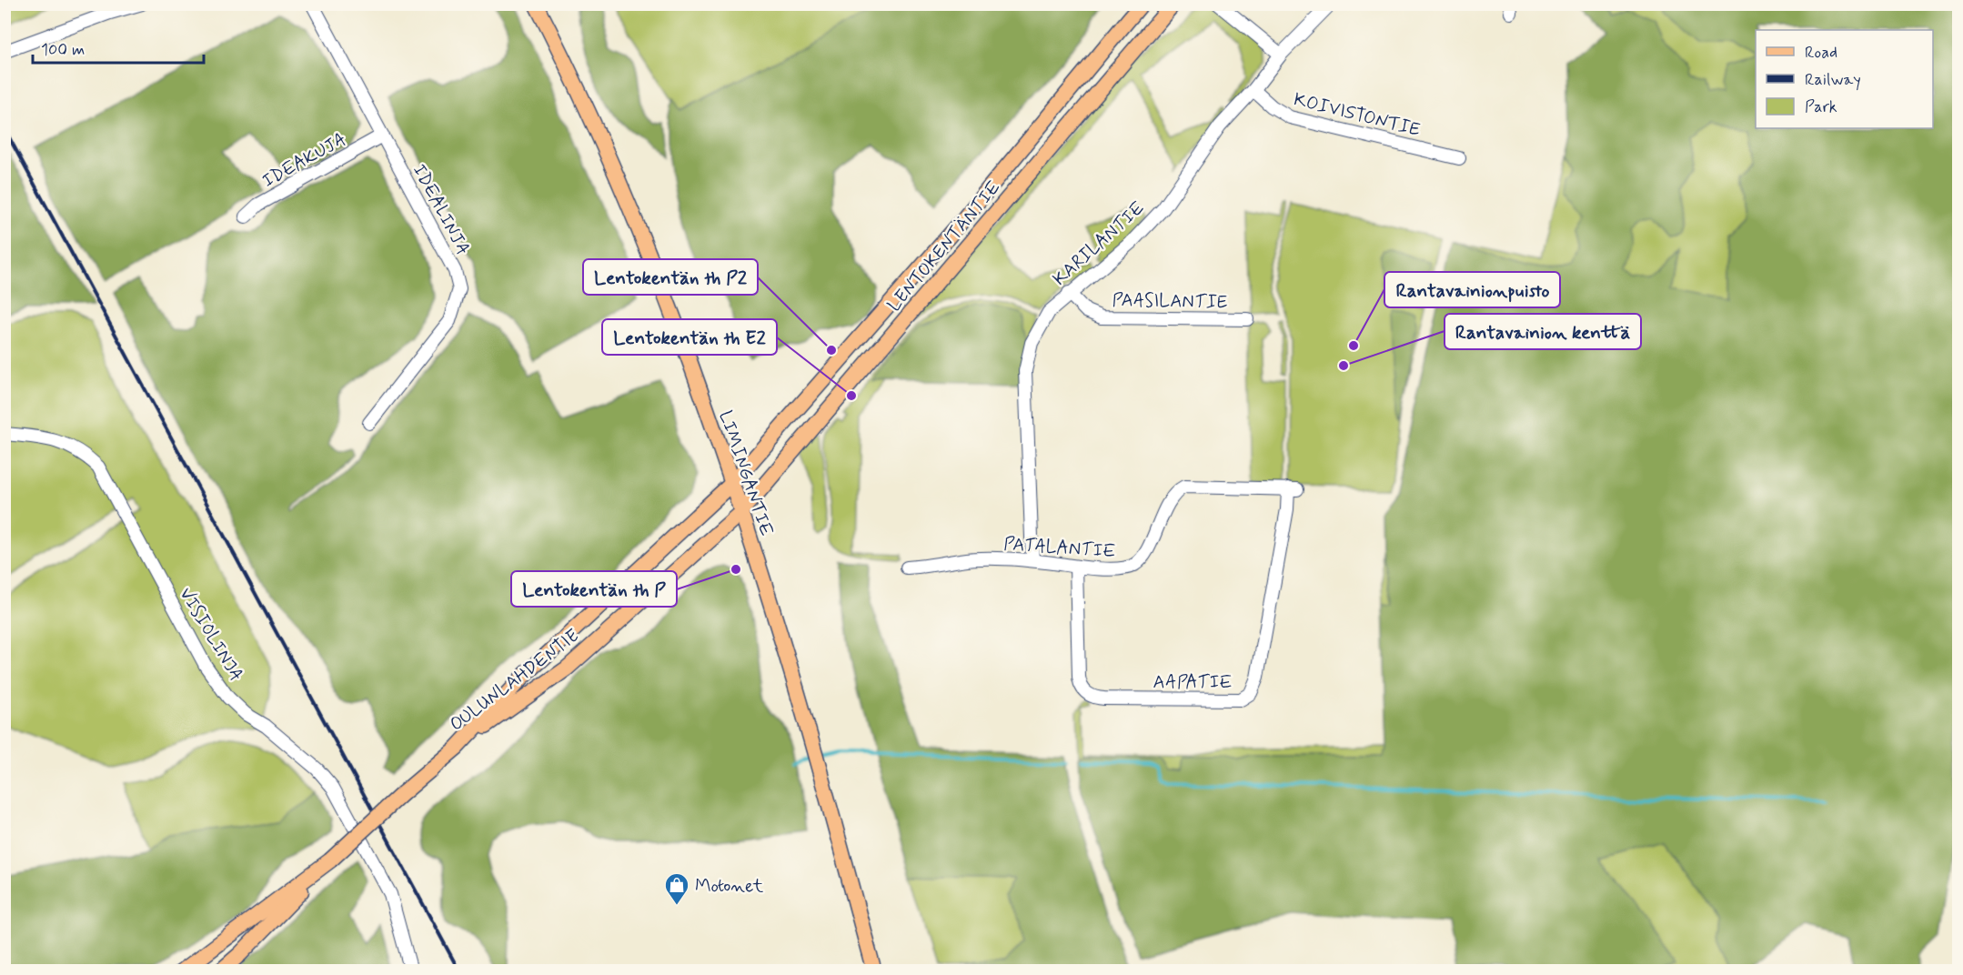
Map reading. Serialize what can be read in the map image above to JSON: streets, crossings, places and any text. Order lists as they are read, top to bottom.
{
  "streets": {
    "main road": ["LENTOKENTÄNTIE", "LIMINGANTIE", "OULUNLAHDENTIE"],
    "street": [
      "KOIVISTONTIE",
      "IDEAKUJA",
      "IDEALINJA",
      "KARILANTIE",
      "PAASILANTIE",
      "PATALANTIE",
      "VISIOLINJA",
      "AAPATIE"
    ]
  },
  "crossings": [
    ["KOIVISTONTIE", "KARILANTIE"],
    ["IDEAKUJA", "IDEALINJA"],
    ["KARILANTIE", "PAASILANTIE"],
    ["KARILANTIE", "PATALANTIE"],
    ["LENTOKENTÄNTIE", "LIMINGANTIE"],
    ["LENTOKENTÄNTIE", "OULUNLAHDENTIE"],
    ["LIMINGANTIE", "OULUNLAHDENTIE"],
    ["PATALANTIE", "AAPATIE"]
  ],
  "places": {
    "other": [
      "Rantavainionpuisto",
      "Lentokentän th P2",
      "Rantavainion kenttä",
      "Lentokentän th E2",
      "Lentokentän th P"
    ],
    "shop": ["Motonet"]
  },
  "legend": ["Road", "Railway", "Park"],
  "scale_bar": "100 m"
}
